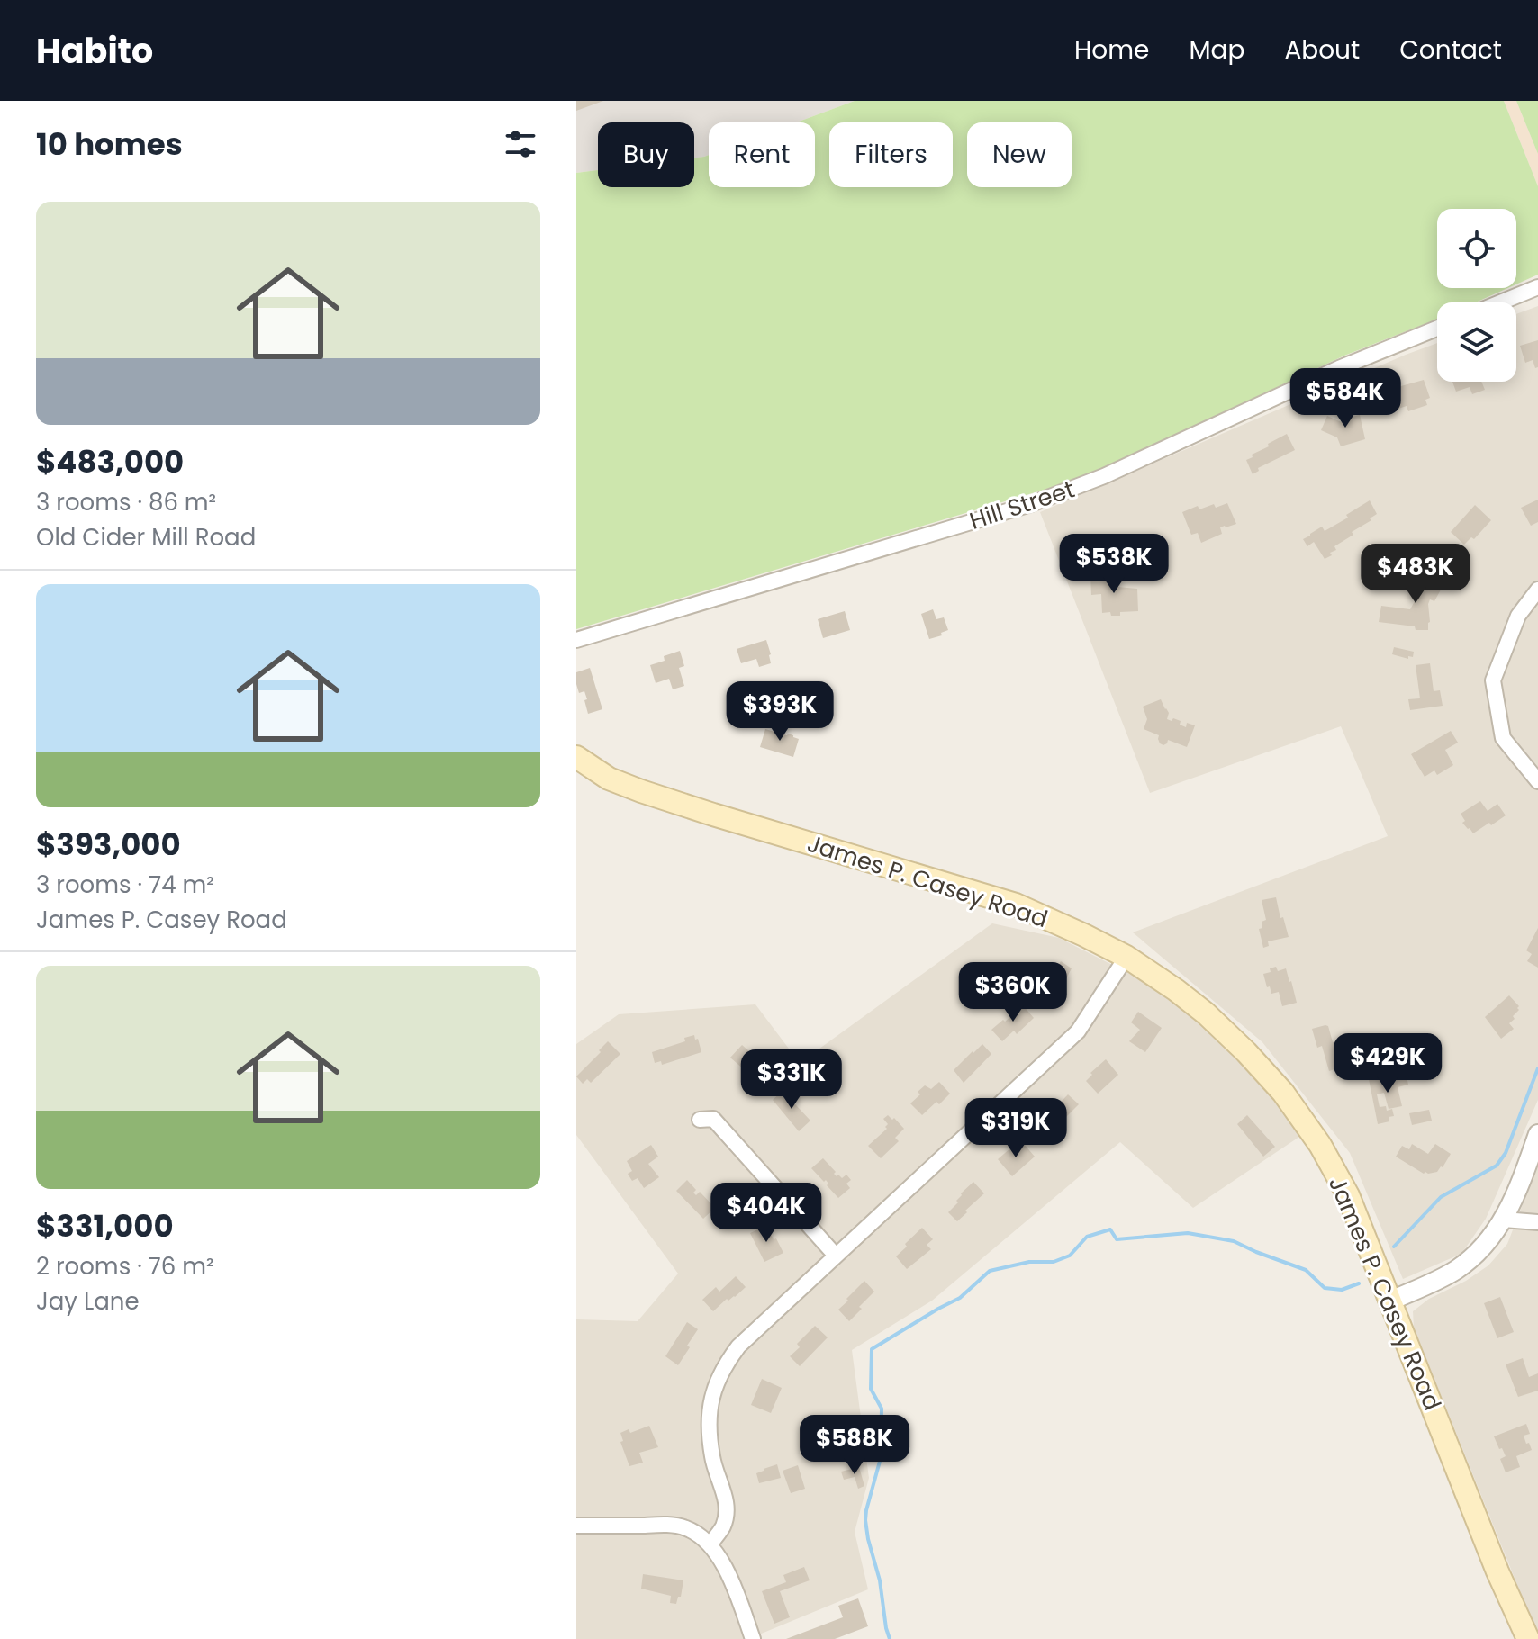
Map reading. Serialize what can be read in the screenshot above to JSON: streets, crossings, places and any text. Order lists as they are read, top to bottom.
{
  "streets": {
    "main road": ["James P. Casey Road"],
    "street": ["Hill Street"]
  },
  "page": {
    "header": "Habito",
    "nav": [
      "Home",
      "Map",
      "About",
      "Contact"
    ],
    "heading": "10 homes",
    "chip": [
      "Buy",
      "Rent",
      "Filters",
      "New"
    ],
    "list": [
      {
        "name": "$483,000",
        "note": "3 rooms · 86 m² · Old Cider Mill Road"
      },
      {
        "name": "$393,000",
        "note": "3 rooms · 74 m² · James P. Casey Road"
      },
      {
        "name": "$331,000",
        "note": "2 rooms · 76 m² · Jay Lane"
      }
    ],
    "price": [
      "$584K",
      "$538K",
      "$483K",
      "$393K",
      "$360K",
      "$429K",
      "$331K",
      "$319K",
      "$404K",
      "$588K"
    ]
  }
}
